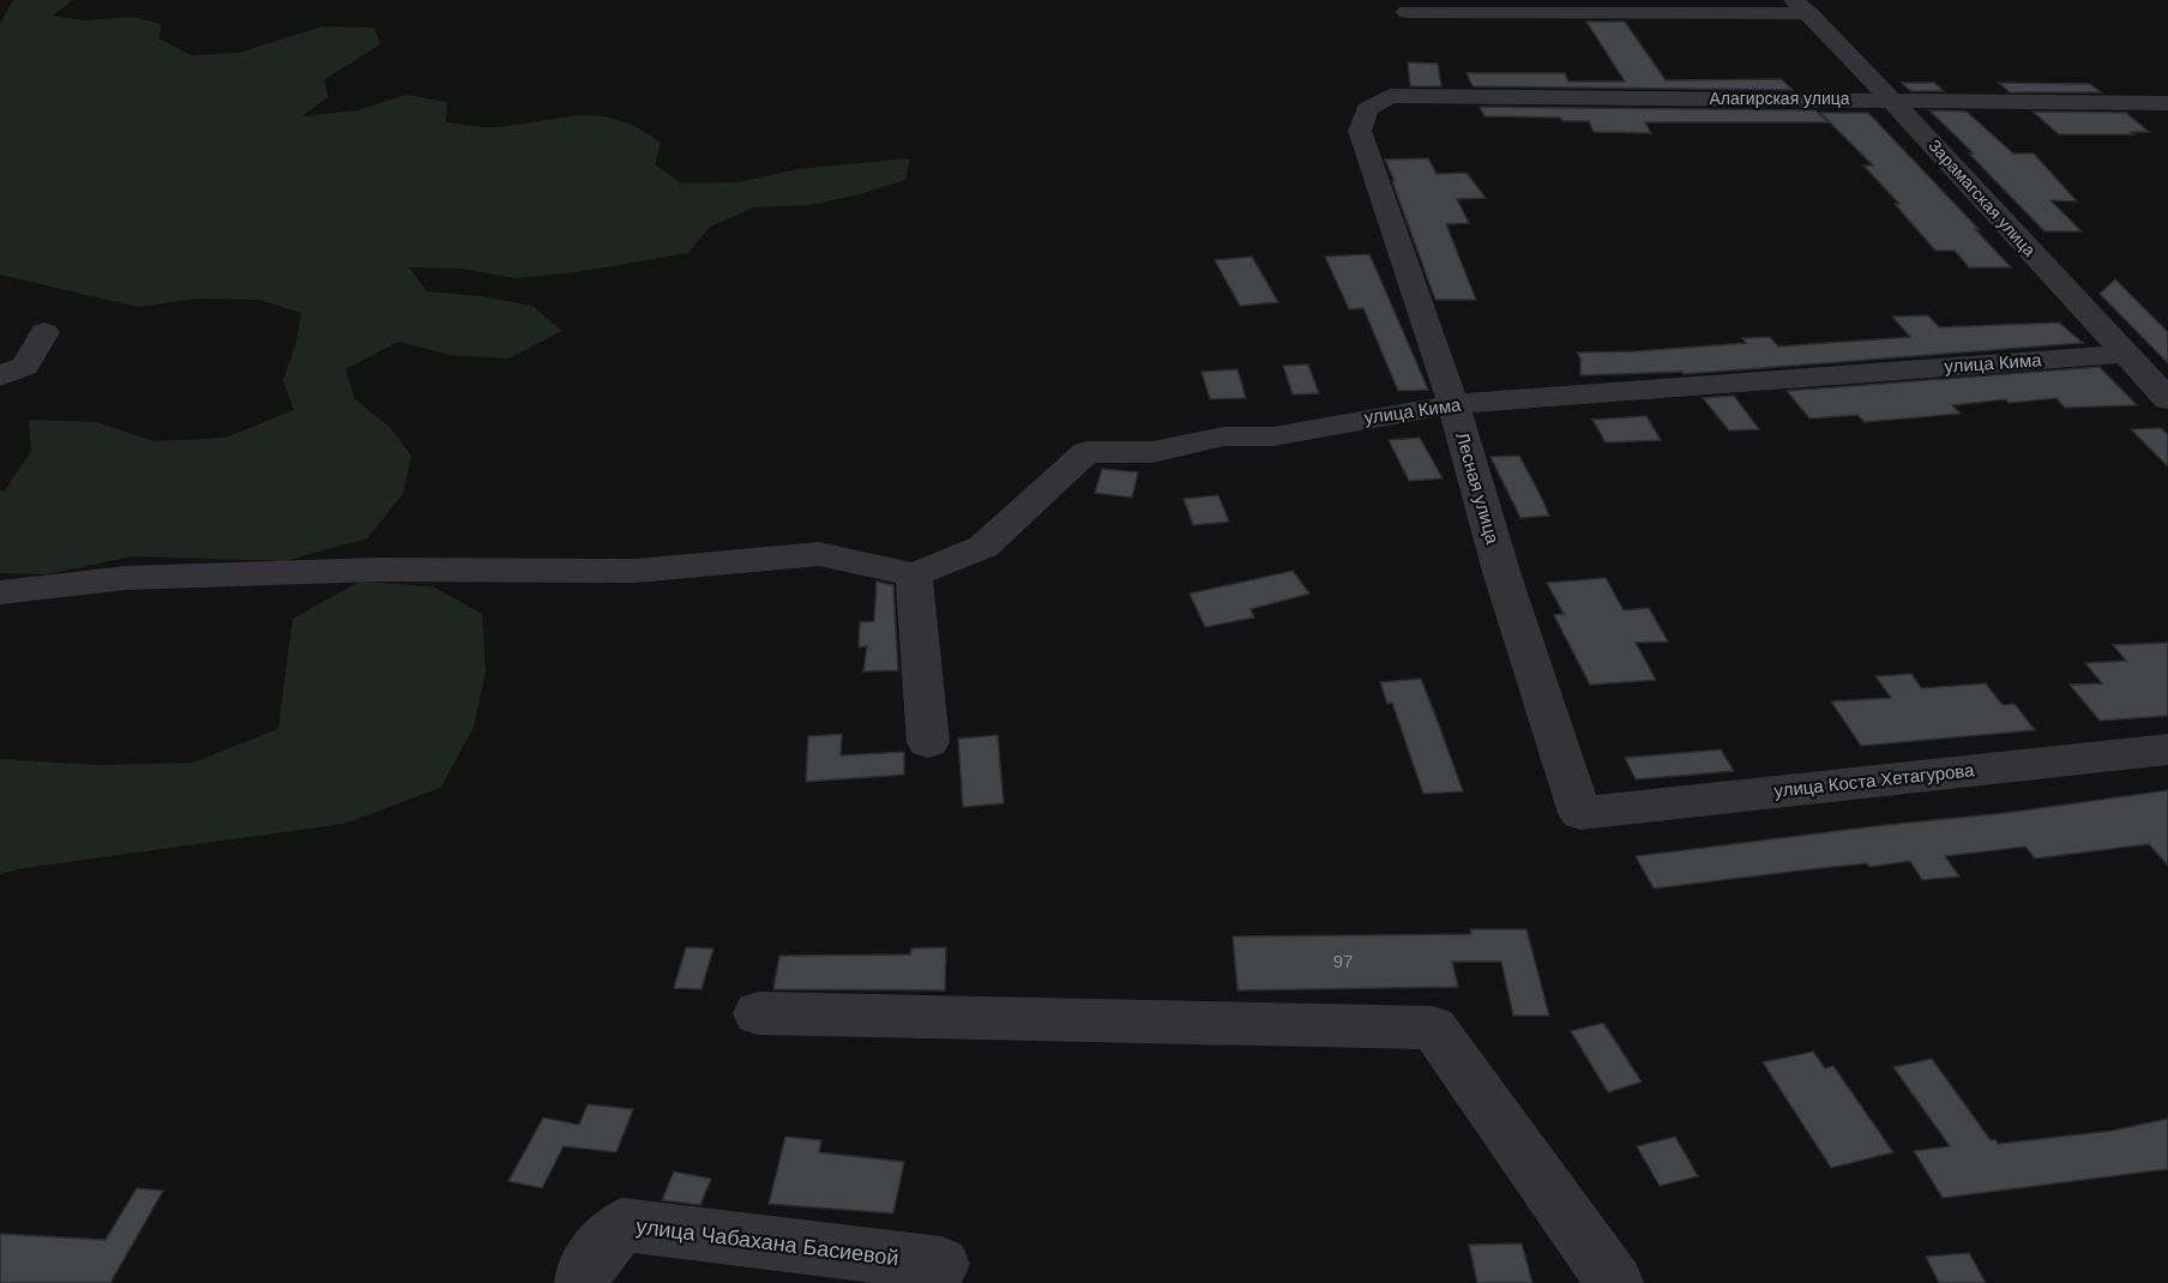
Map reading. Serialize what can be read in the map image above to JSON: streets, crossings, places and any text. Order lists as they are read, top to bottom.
{
  "streets": {
    "street": [
      "Алагирская улица",
      "Зарамагская улица",
      "улица Кима",
      "Лесная улица",
      "улица Коста Хетагурова",
      "улица Чабахана Басиевой"
    ]
  },
  "crossings": [
    ["Алагирская улица", "Зарамагская улица"],
    ["Алагирская улица", "Лесная улица"],
    ["Зарамагская улица", "улица Кима"],
    ["улица Кима", "Лесная улица"],
    ["Лесная улица", "улица Коста Хетагурова"]
  ],
  "house_numbers": ["97"]
}
